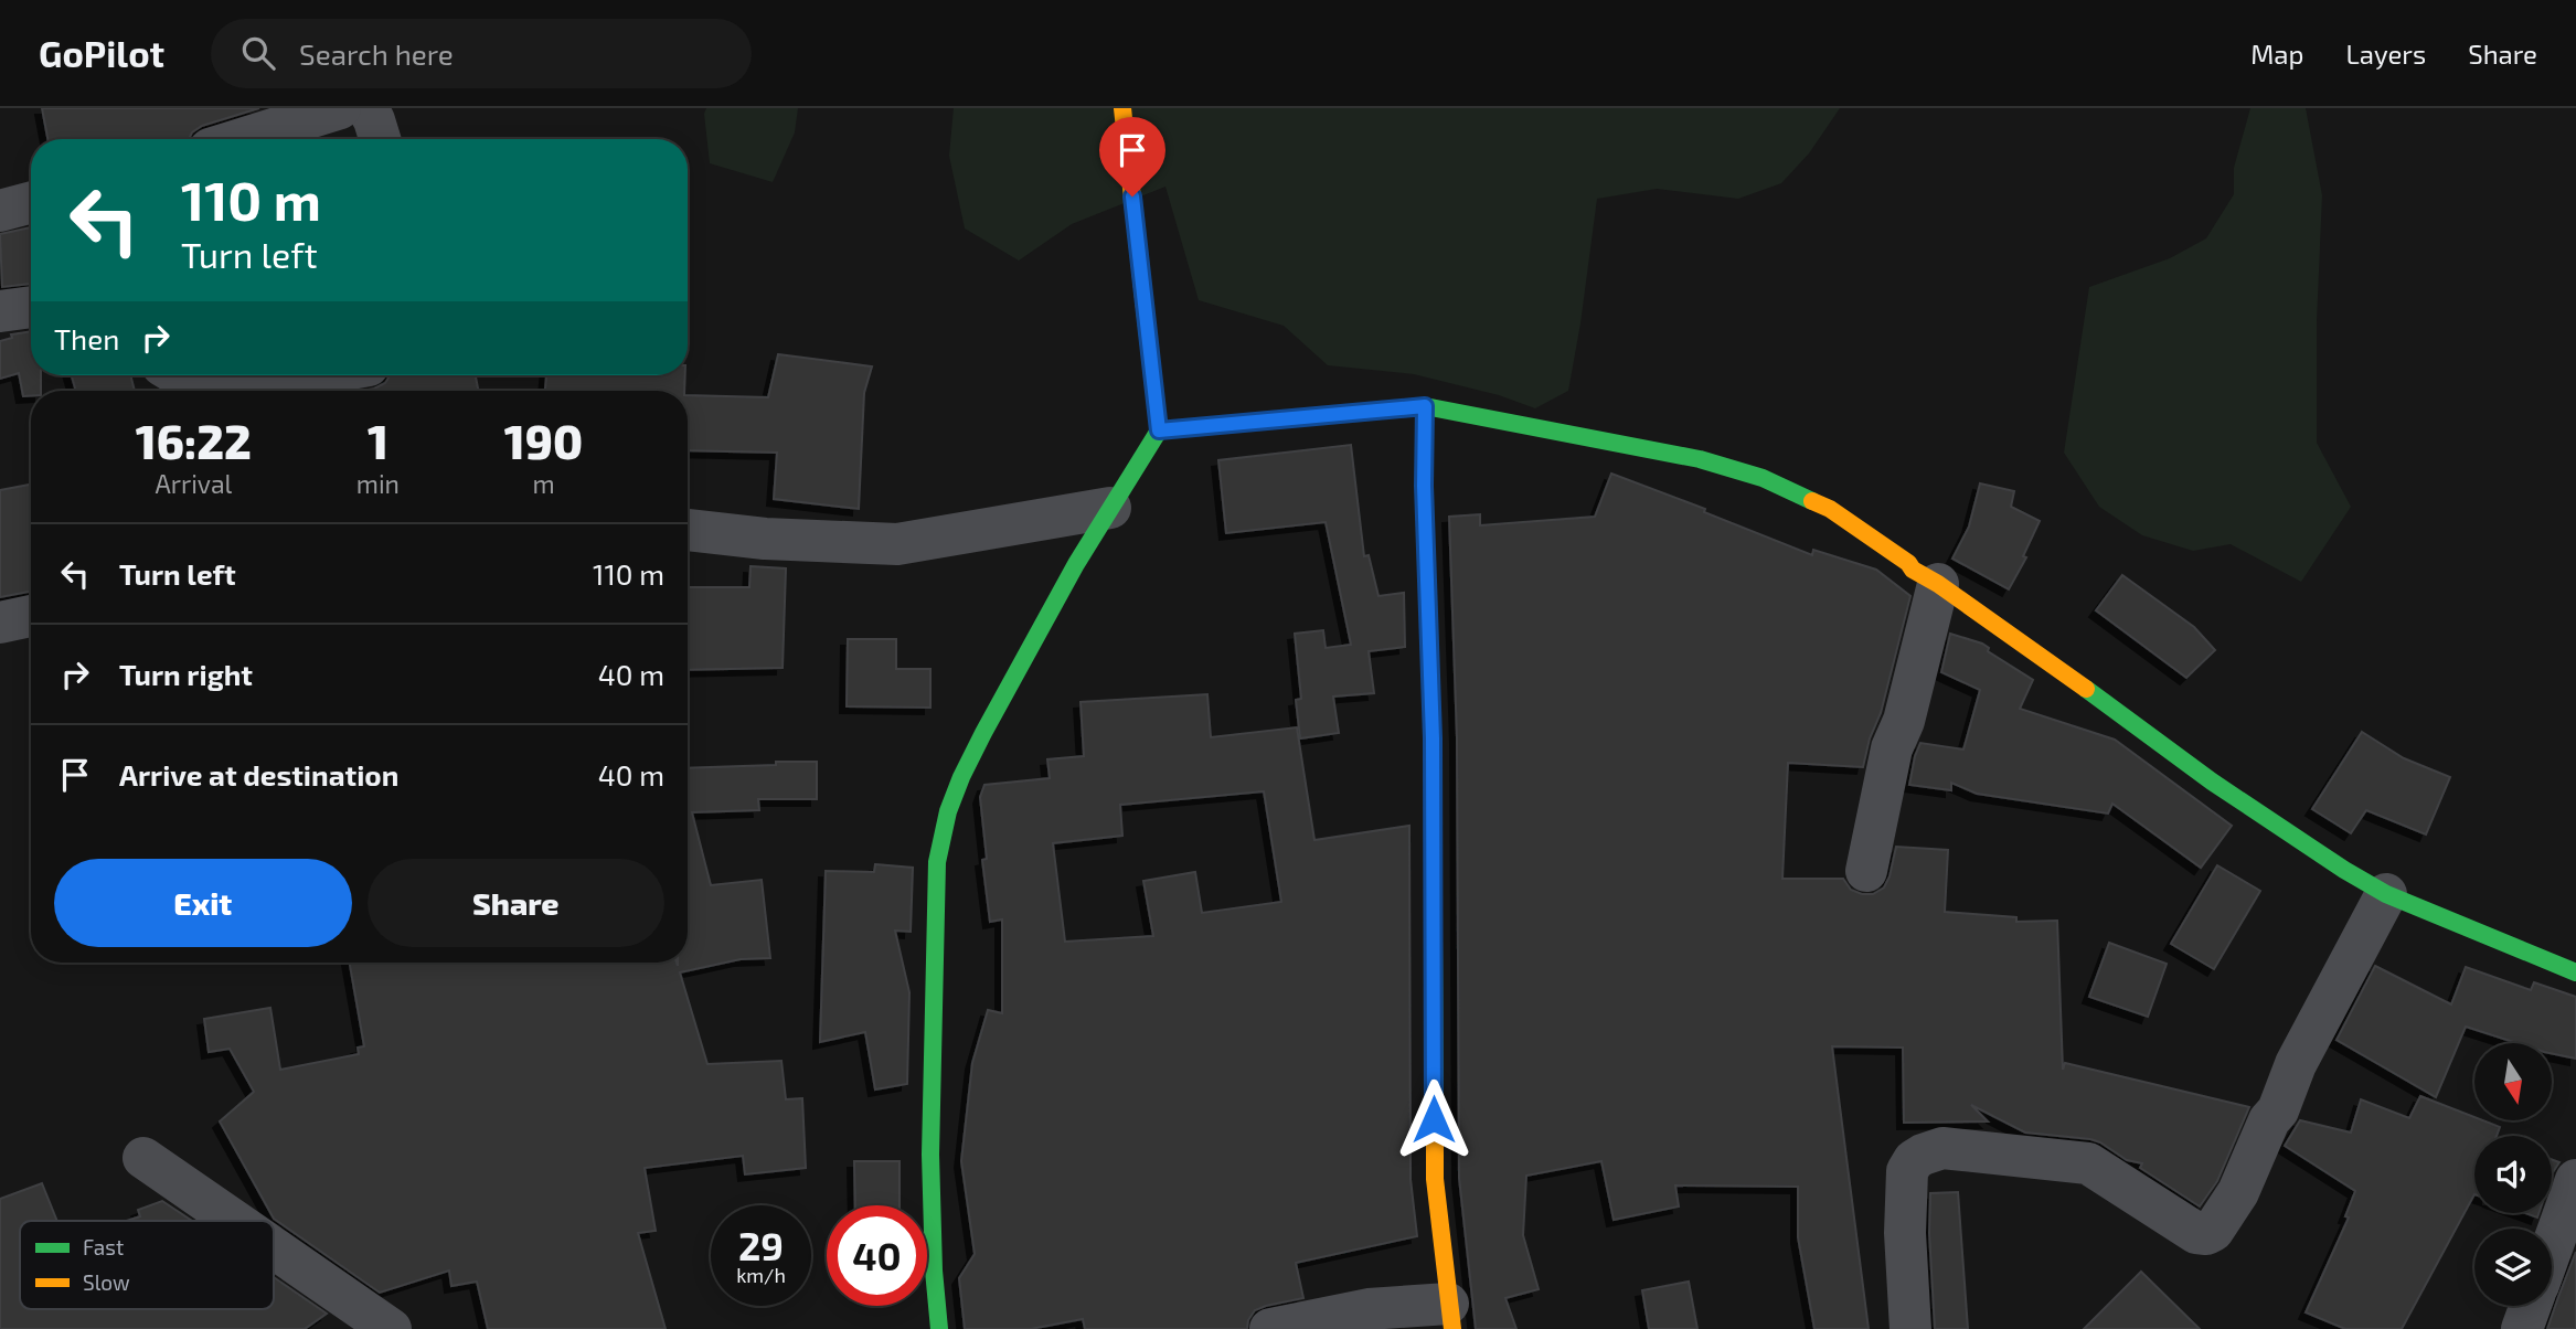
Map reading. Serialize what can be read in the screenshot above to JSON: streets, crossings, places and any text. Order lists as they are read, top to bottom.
{
  "legend": ["Fast", "Slow"],
  "north": "bottom",
  "page": {
    "header": "GoPilot",
    "search": "Search here",
    "nav": ["Map", "Layers", "Share"],
    "turn": ["110 m", "Turn left"],
    "then": "Then",
    "eta": [
      "16:22",
      "Arrival",
      "1",
      "min",
      "190",
      "m"
    ],
    "list": [
      {
        "name": "Turn left",
        "value": "110 m"
      },
      {
        "name": "Turn right",
        "value": "40 m"
      },
      {
        "name": "Arrive at destination",
        "value": "40 m"
      }
    ],
    "buttons": ["Exit", "Share"],
    "speed": "29 km/h",
    "limit": "40"
  }
}
